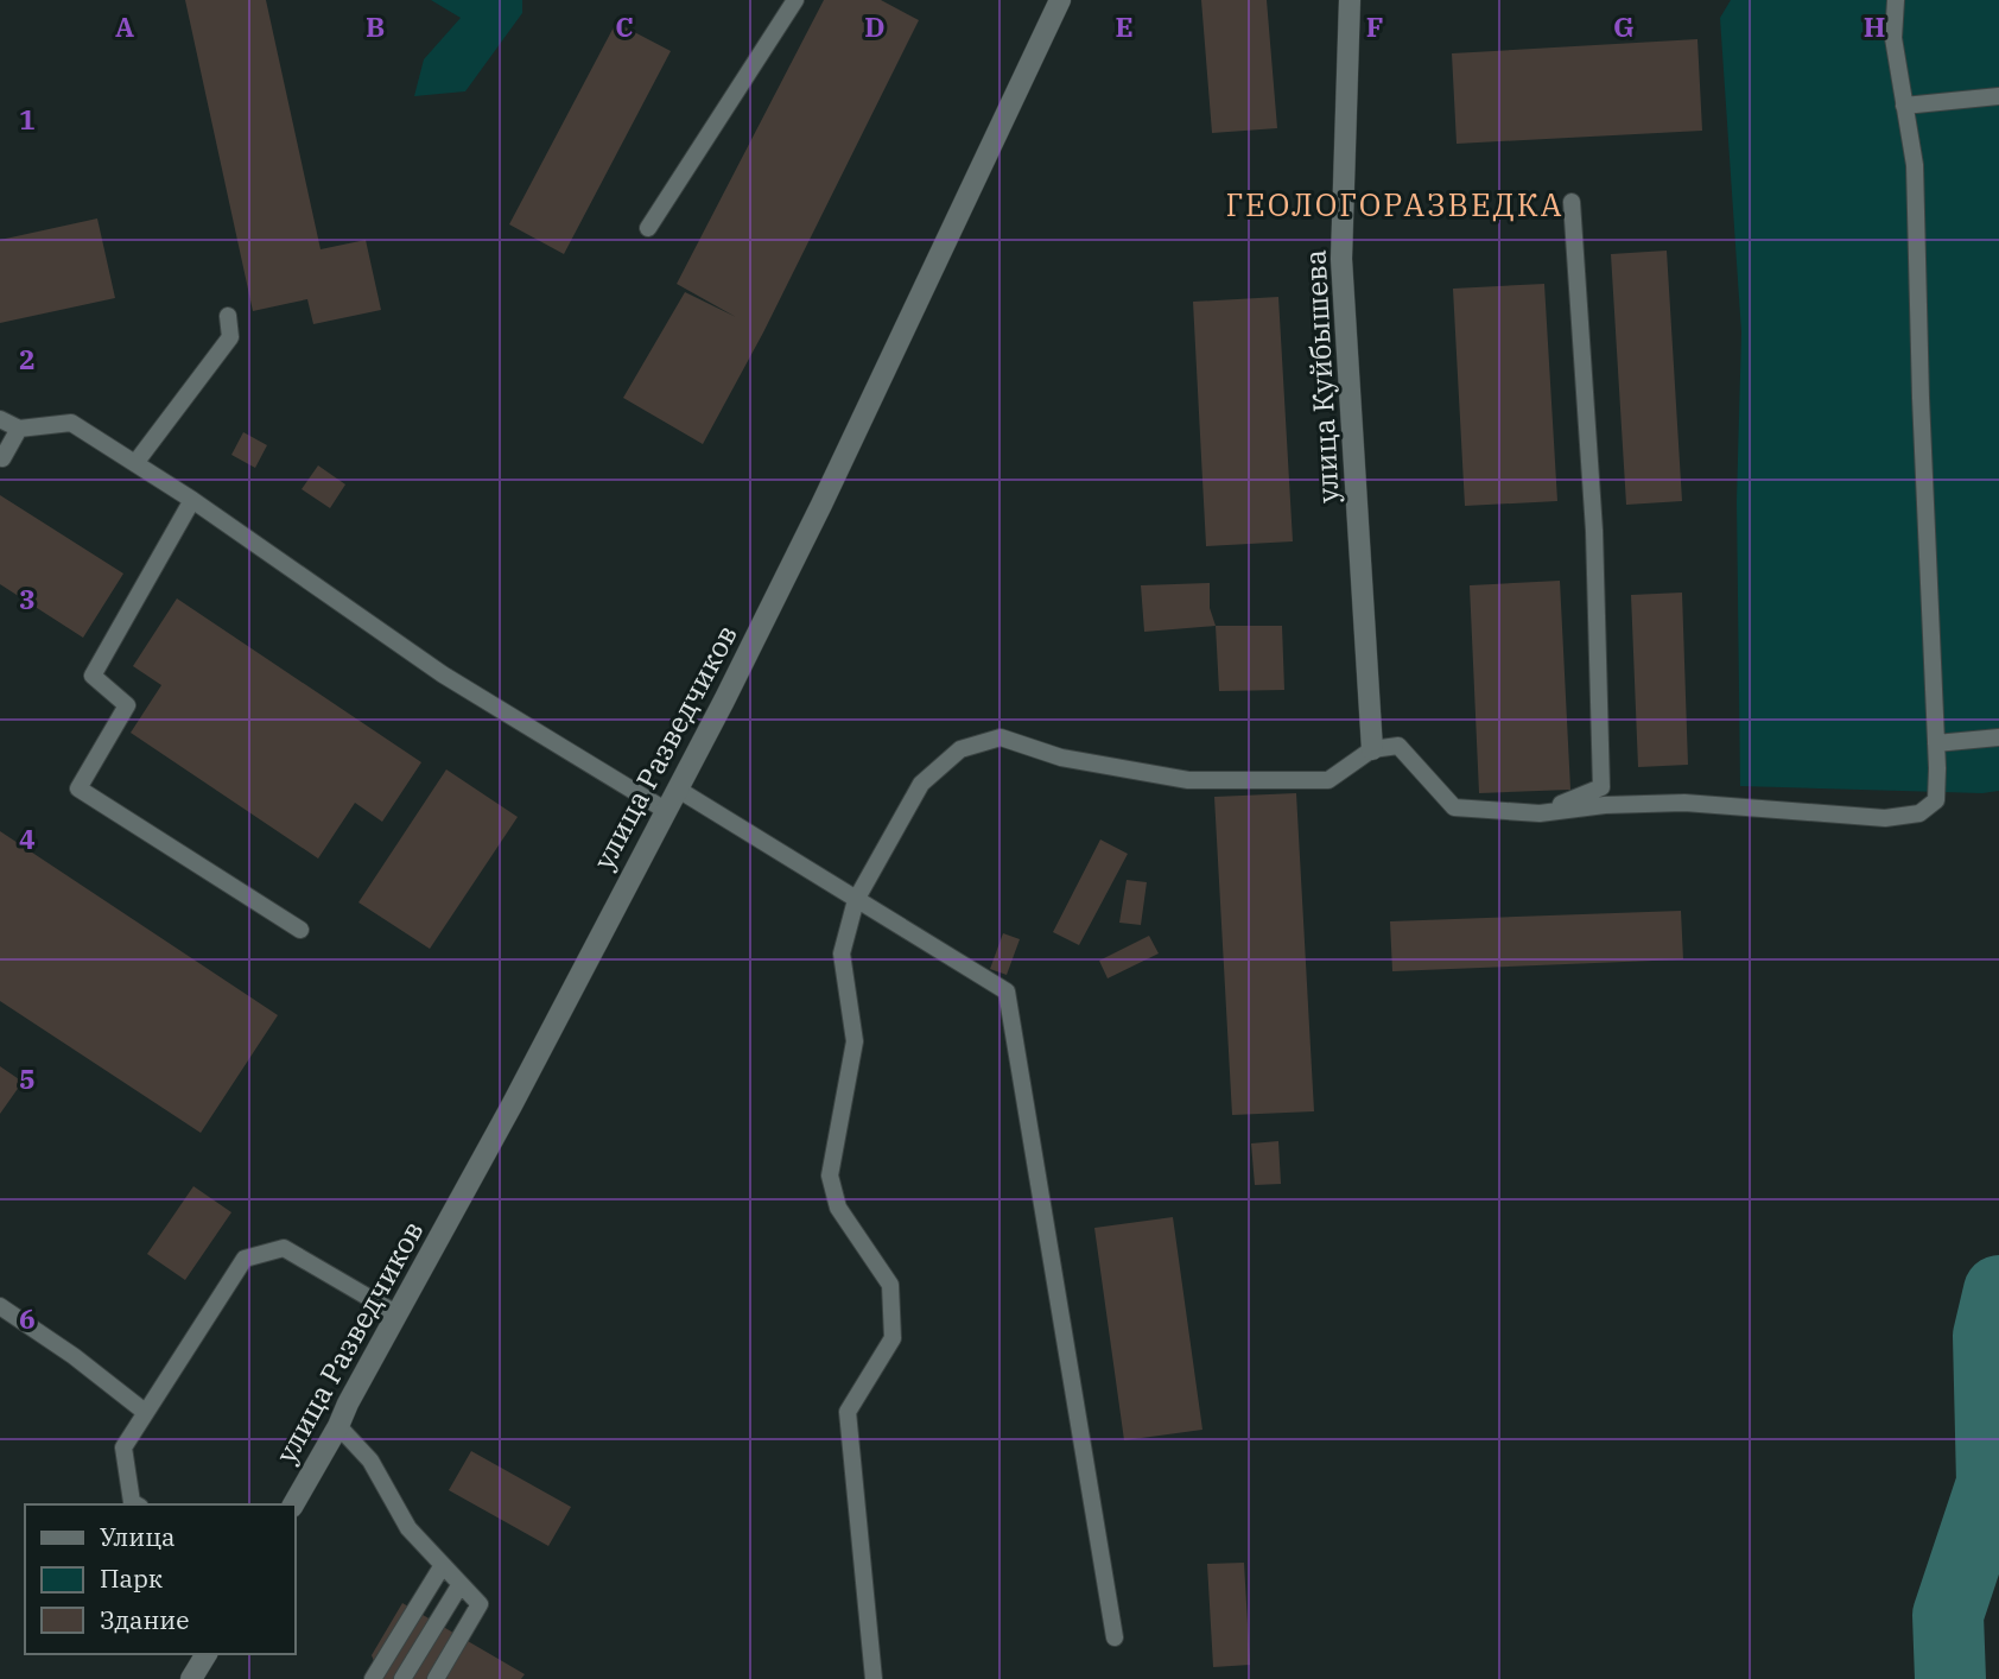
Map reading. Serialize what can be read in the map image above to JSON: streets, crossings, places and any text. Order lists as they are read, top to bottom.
{
  "streets": {
    "main road": ["улица Куйбышева", "улица Разведчиков"]
  },
  "districts": ["ГЕОЛОГОРАЗВЕДКА"],
  "legend": ["Улица", "Парк", "Здание"],
  "grid": {
    "columns": [
      "A",
      "B",
      "C",
      "D",
      "E",
      "F",
      "G",
      "H"
    ],
    "rows": [
      "1",
      "2",
      "3",
      "4",
      "5",
      "6"
    ]
  }
}
